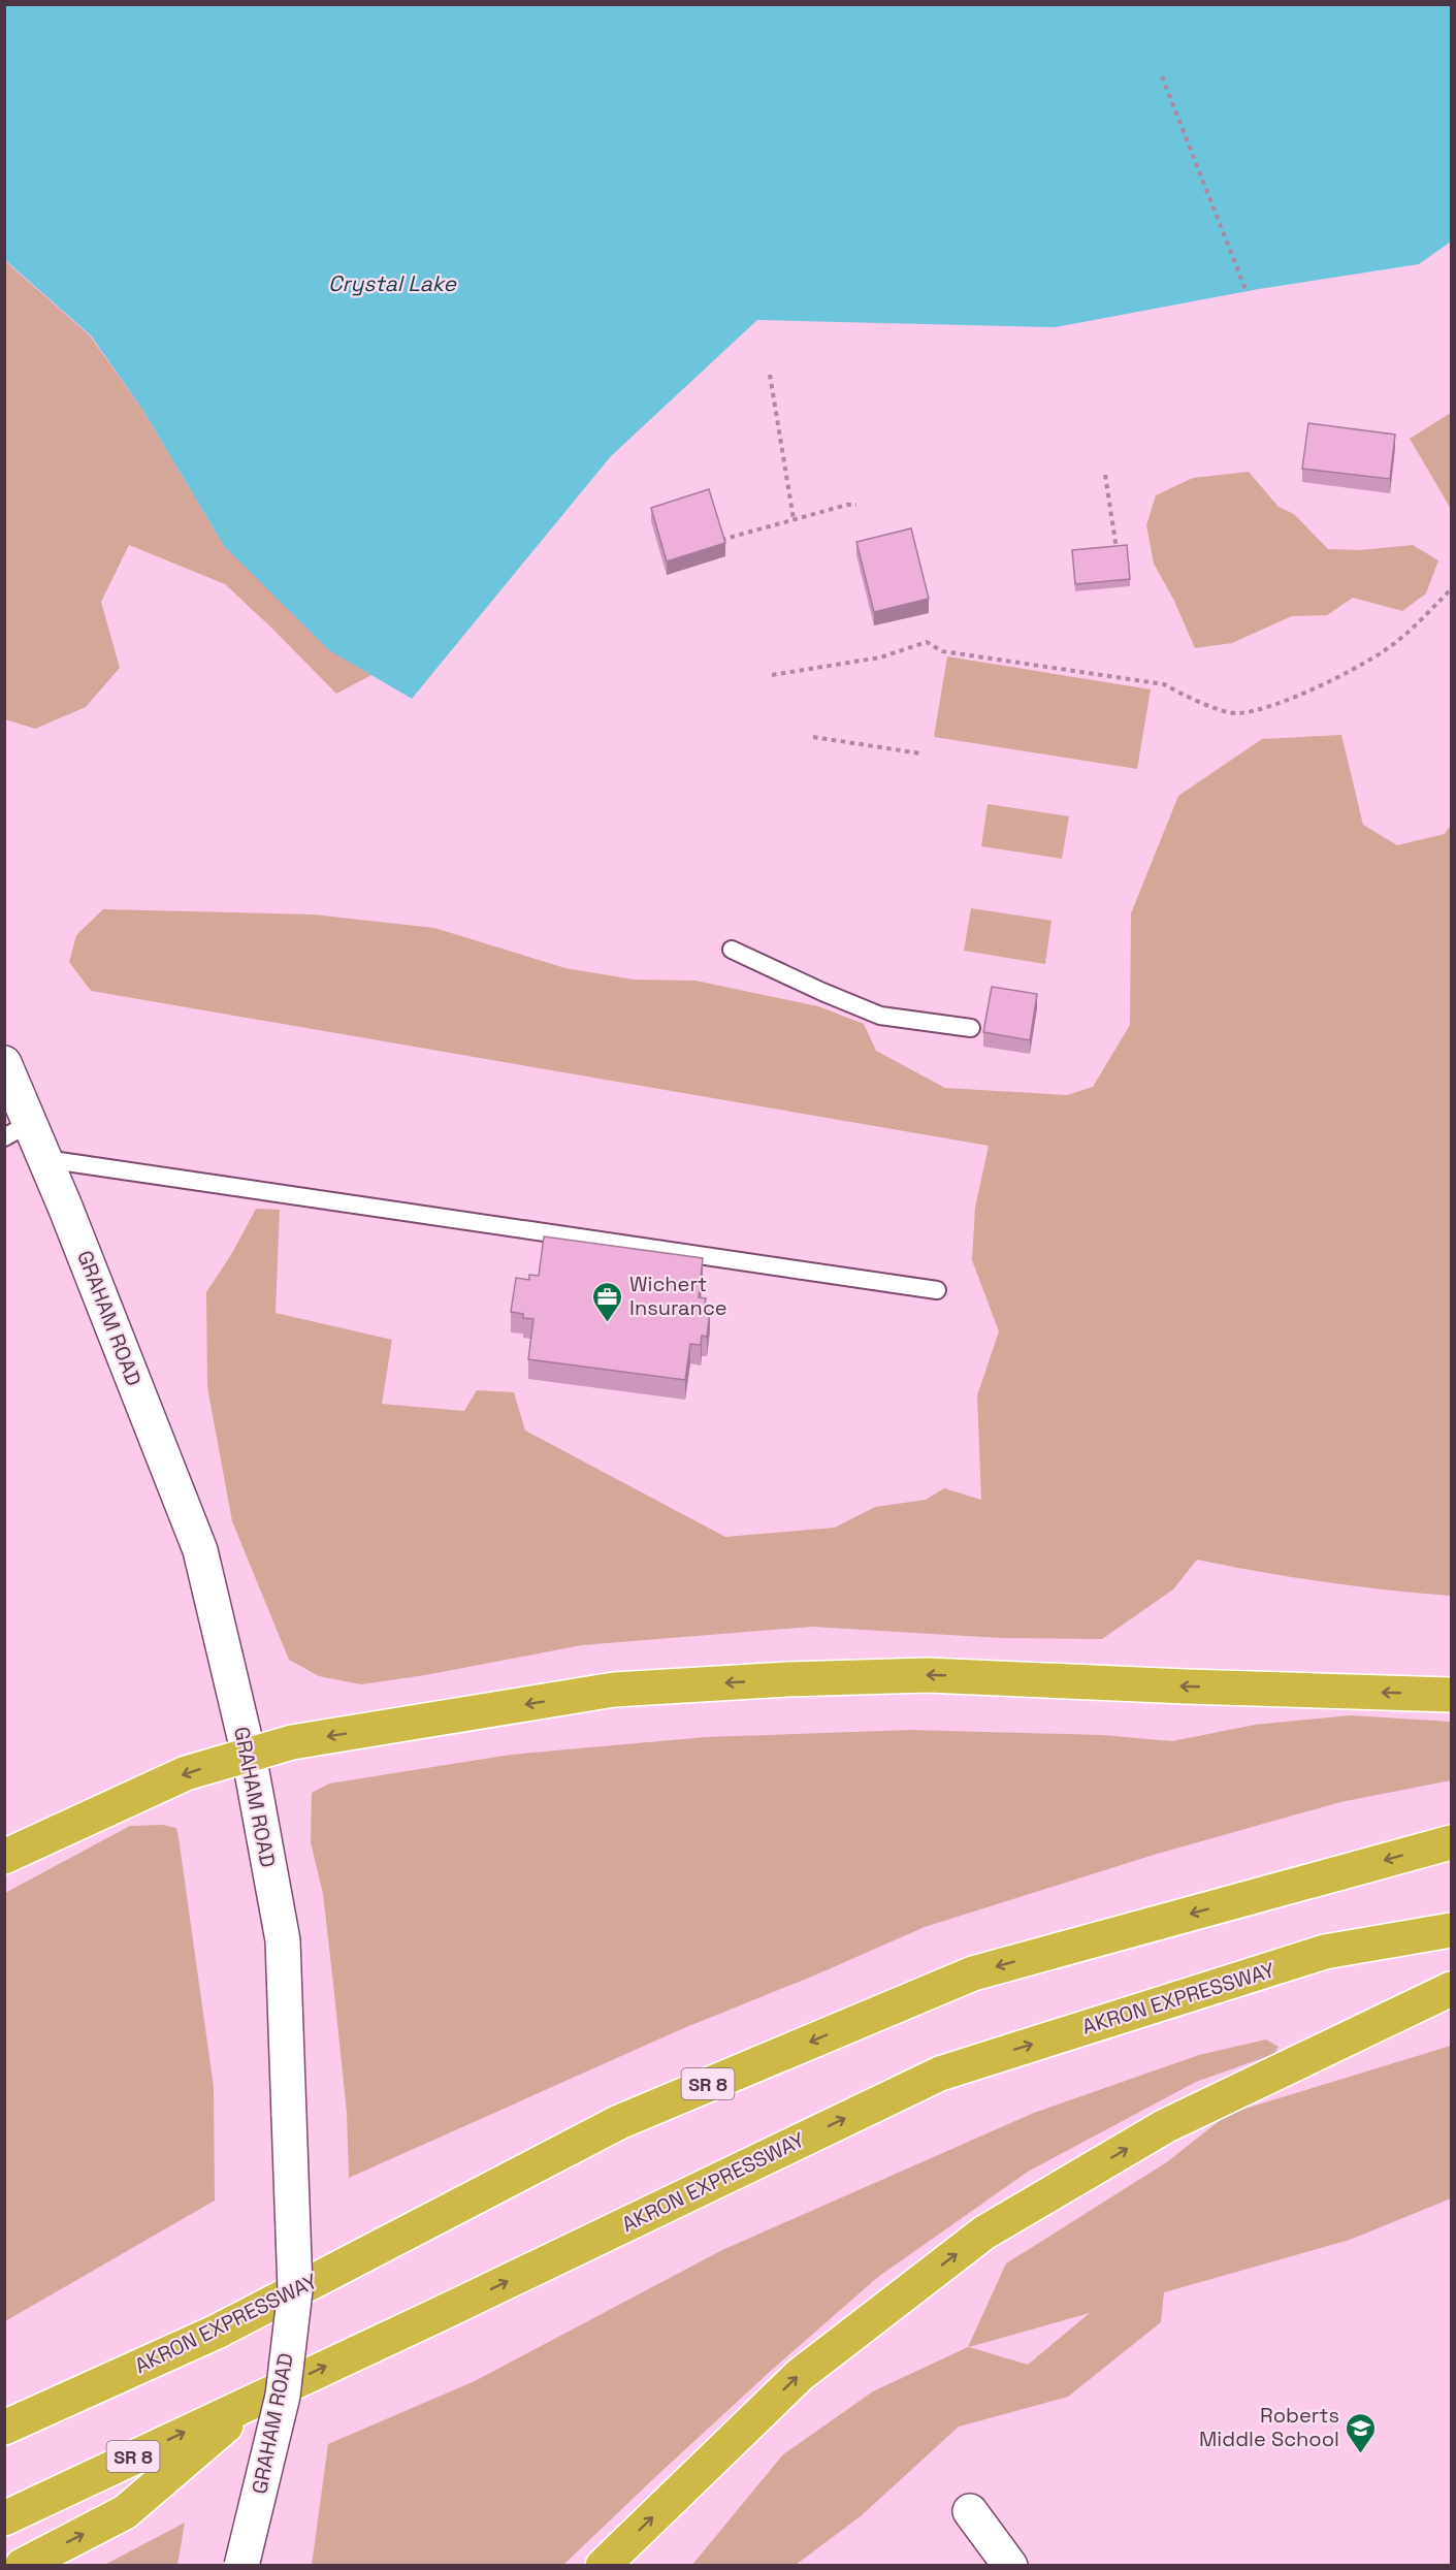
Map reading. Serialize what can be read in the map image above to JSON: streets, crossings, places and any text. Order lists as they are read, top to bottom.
{
  "streets": {
    "highway": ["AKRON EXPRESSWAY", "SR 8"],
    "main road": ["GRAHAM ROAD"]
  },
  "water": ["Crystal Lake"],
  "places": {
    "office": ["Wichert Insurance"],
    "school or university": ["Roberts Middle School"]
  }
}
